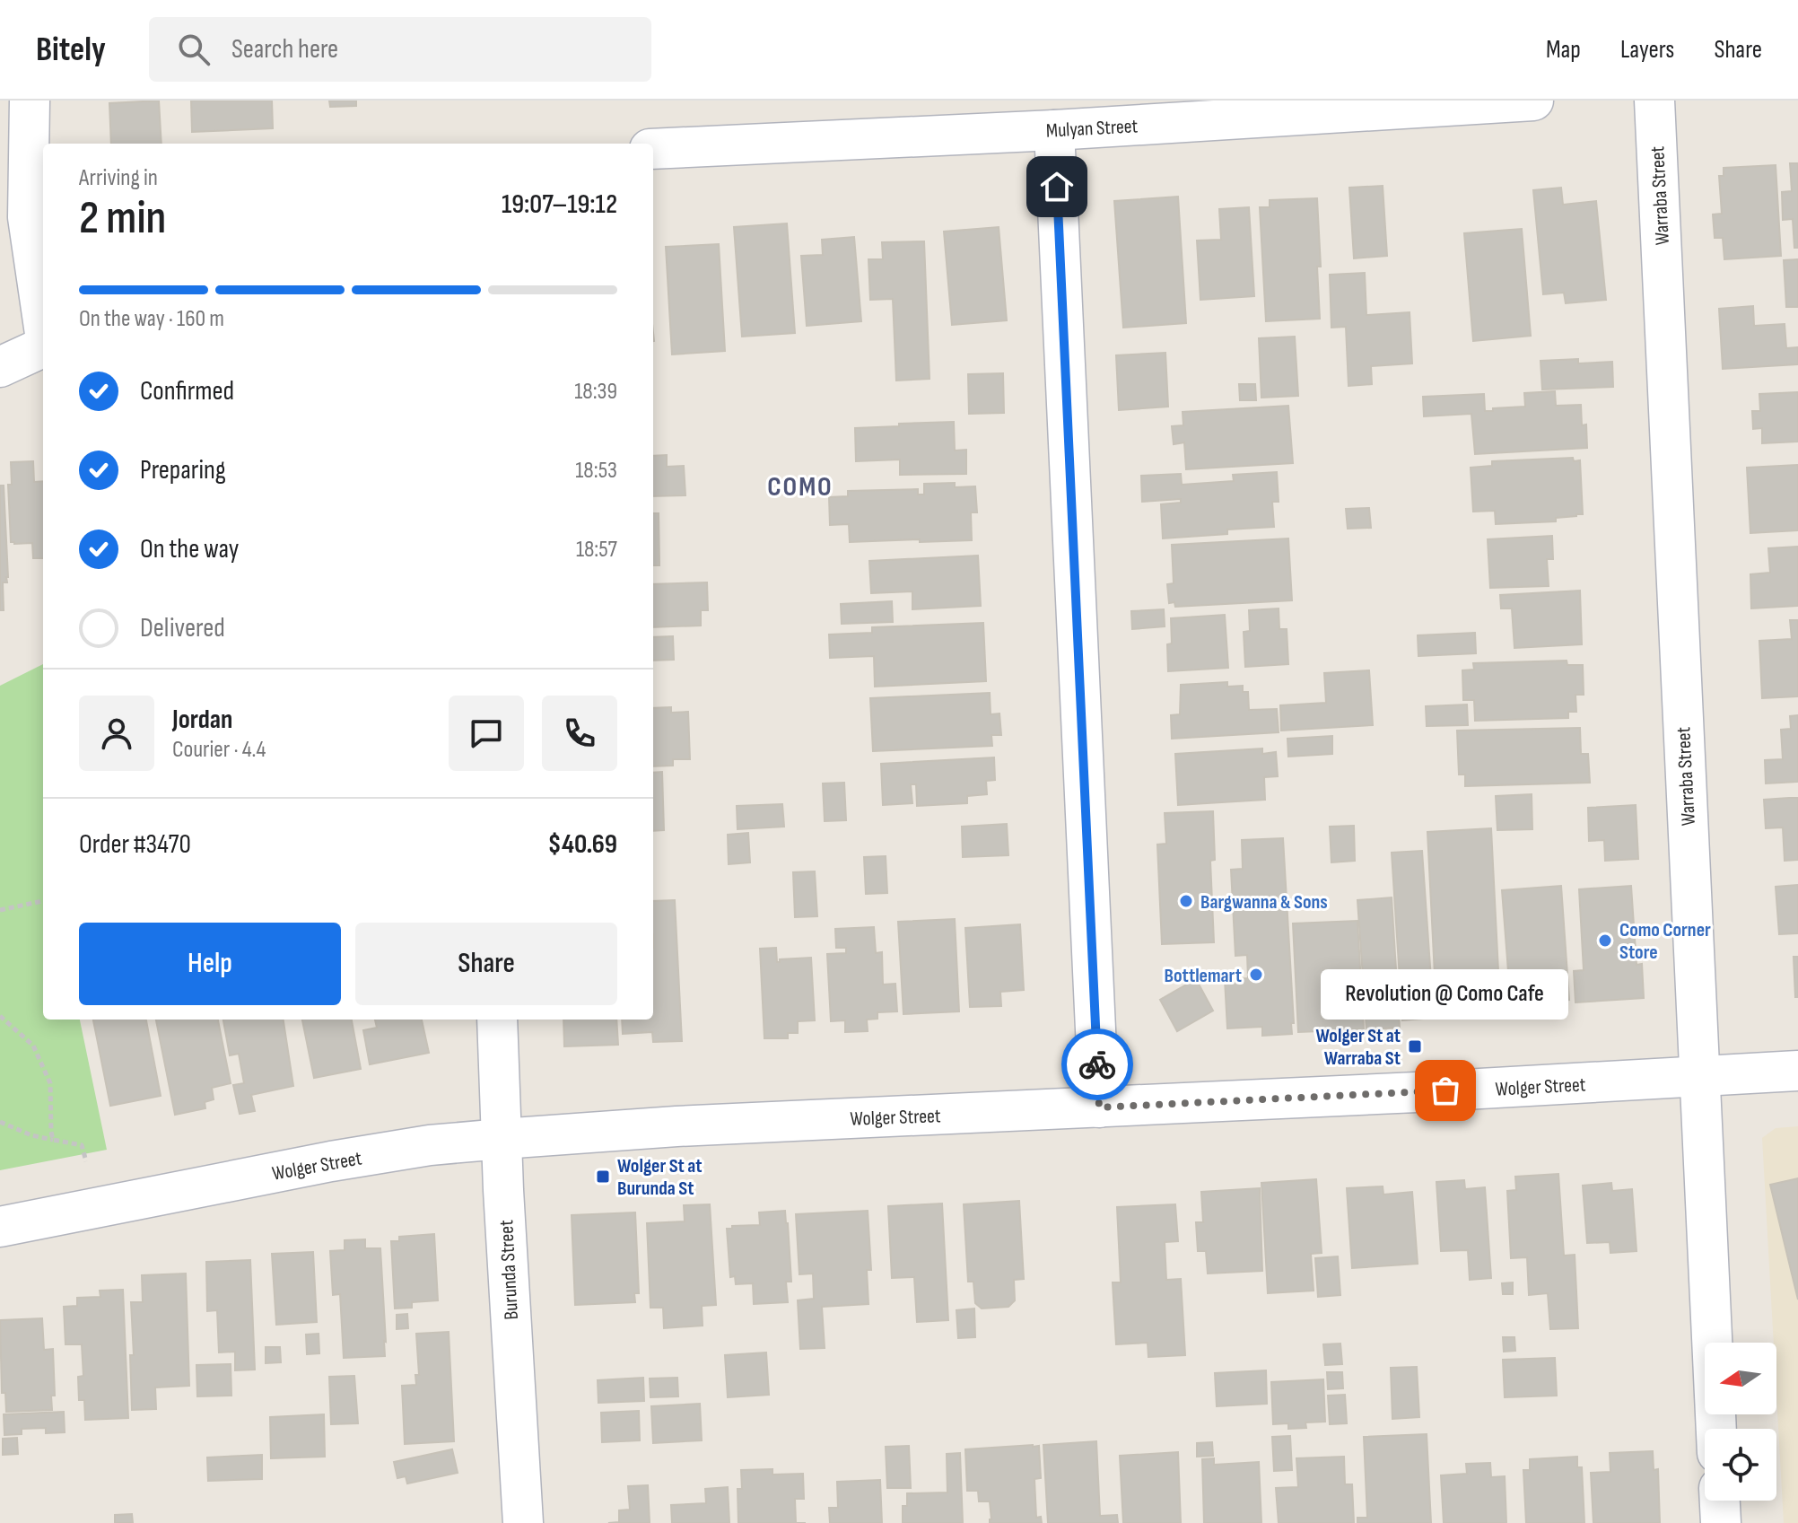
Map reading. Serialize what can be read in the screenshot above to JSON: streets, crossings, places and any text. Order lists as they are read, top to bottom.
{
  "streets": {
    "street": [
      "Mulyan Street",
      "Warraba Street",
      "Wolger Street",
      "Burunda Street"
    ]
  },
  "crossings": [
    ["Warraba Street", "Wolger Street"],
    ["Wolger Street", "Burunda Street"]
  ],
  "districts": ["COMO"],
  "places": {
    "other": [
      "Bargwanna & Sons",
      "Como Corner Store",
      "Bottlemart",
      "Revolution @ Como Cafe"
    ],
    "transit": ["Wolger St at Warraba St", "Wolger St at Burunda St"]
  },
  "north": "left",
  "page": {
    "header": "Bitely",
    "search": "Search here",
    "nav": ["Map", "Layers", "Share"],
    "heading": ["2 min", "Arriving in", "19:07–19:12"],
    "panel": [
      "Jordan",
      "Courier · 4.4",
      "Order #3470",
      "$40.69"
    ],
    "bar": "On the way · 160 m",
    "list": [
      ["Confirmed", "18:39"],
      ["Preparing", "18:53"],
      ["On the way", "18:57"],
      "Delivered"
    ],
    "buttons": ["Help", "Share"],
    "bubble": "Revolution @ Como Cafe"
  }
}
